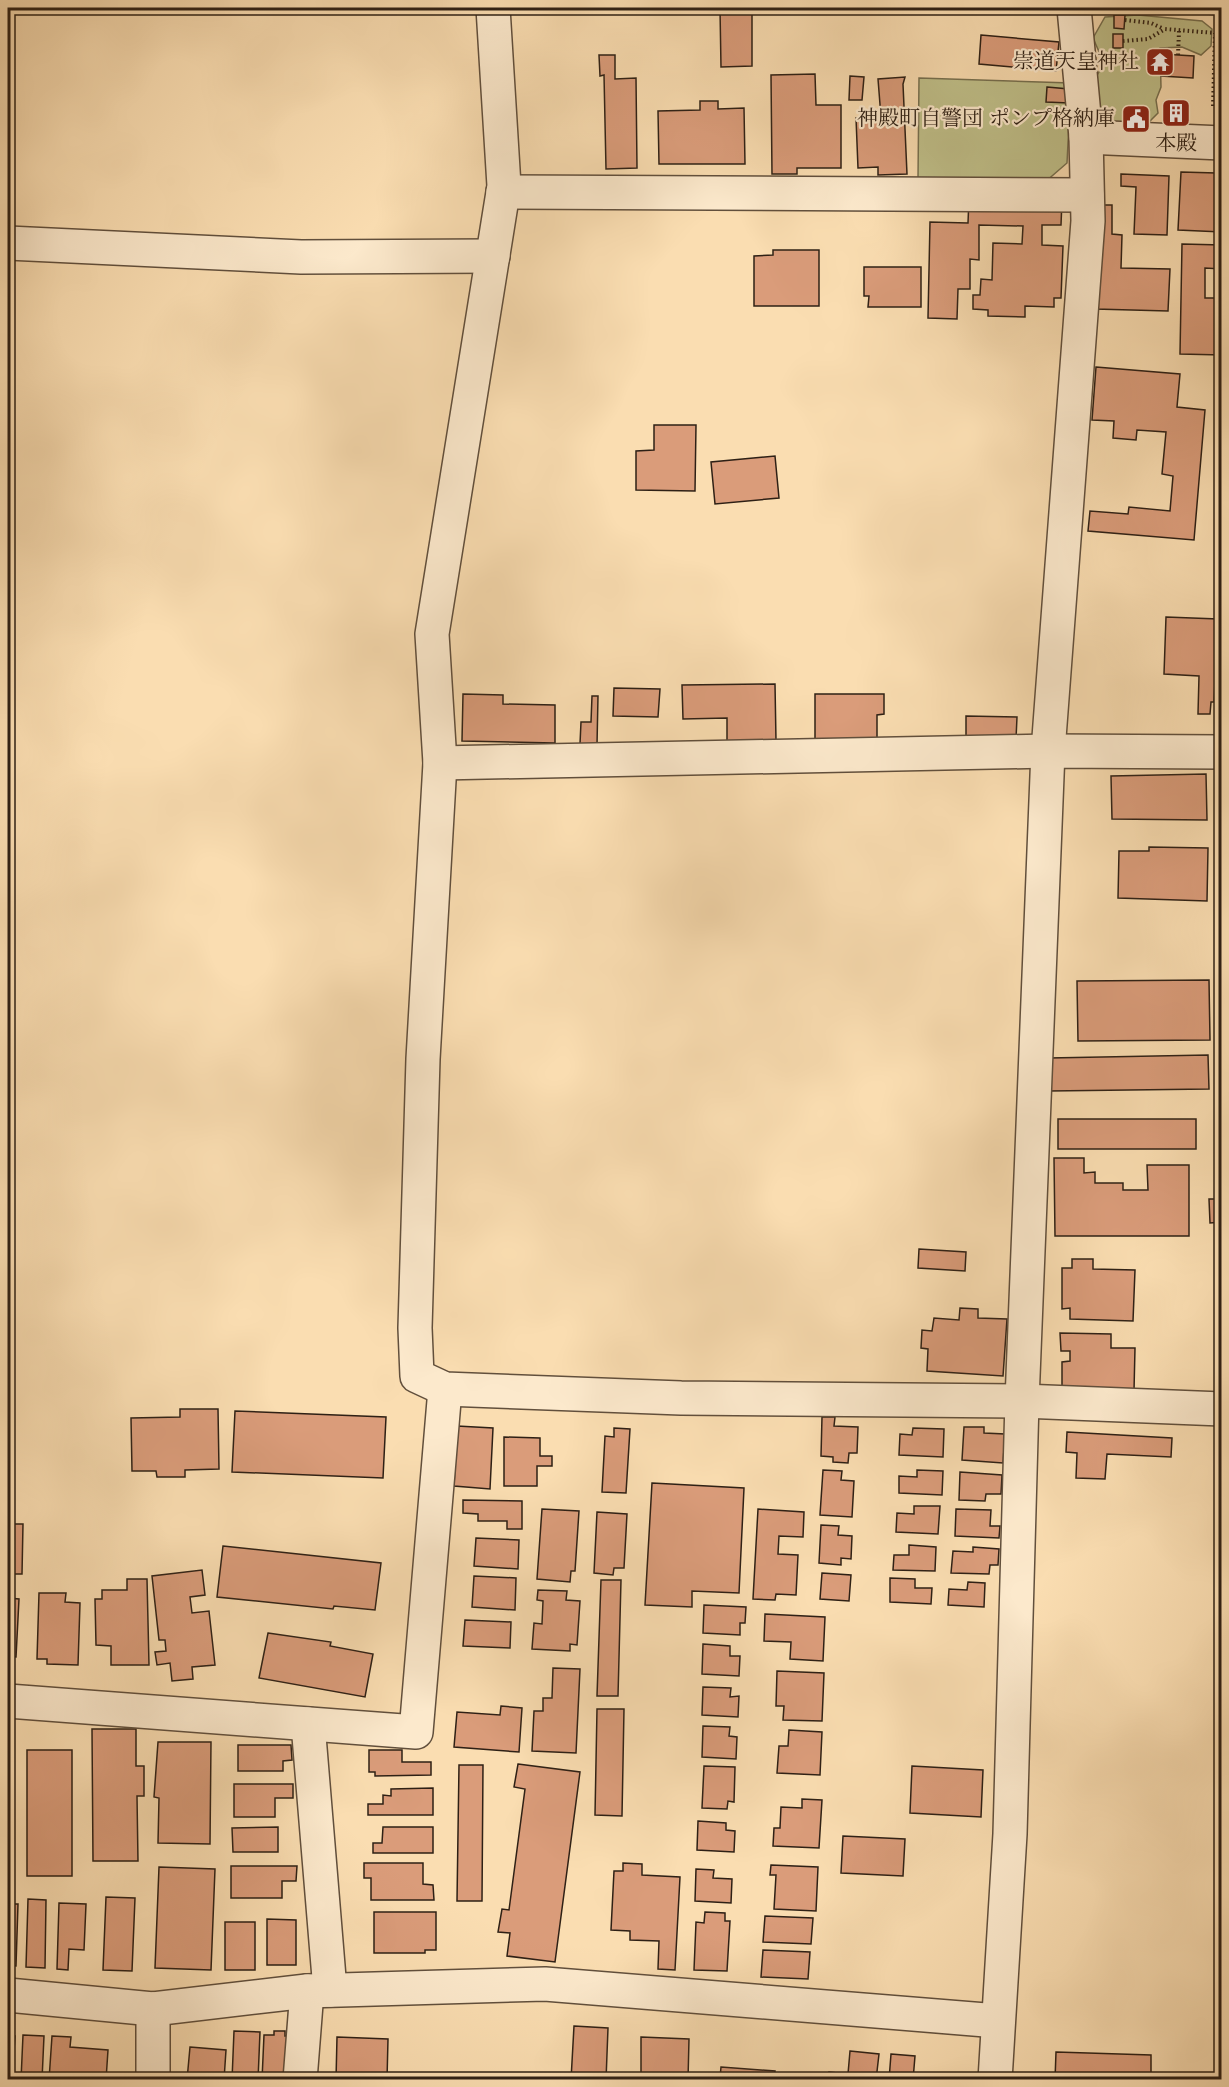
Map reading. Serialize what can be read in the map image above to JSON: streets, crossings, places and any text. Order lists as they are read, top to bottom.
{
  "places": {
    "temple": ["崇道天皇神社"],
    "building": ["本殿"],
    "public building": ["神殿町自警団 ポンプ格納庫"]
  }
}
